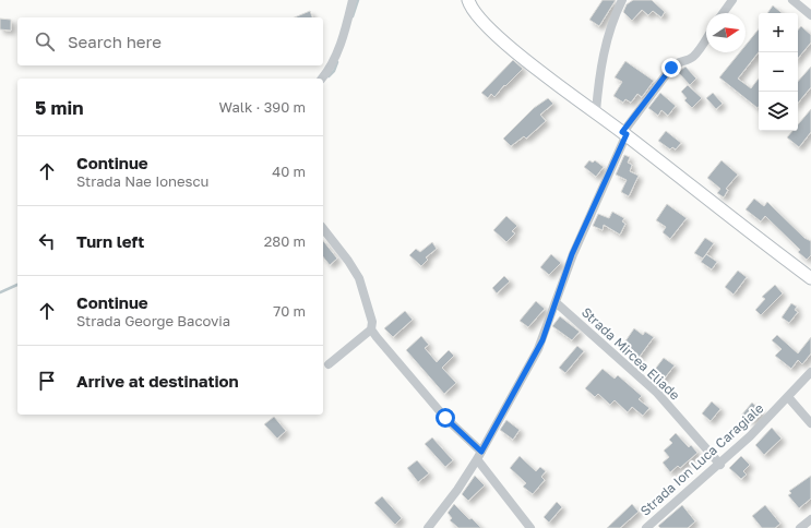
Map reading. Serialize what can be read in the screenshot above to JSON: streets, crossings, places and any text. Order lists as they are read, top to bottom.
{
  "streets": {
    "street": ["Strada Mircea Eliade", "Strada Ion Luca Caragiale"]
  },
  "crossings": [
    ["Strada Mircea Eliade", "Strada Ion Luca Caragiale"]
  ],
  "north": "right",
  "page": {
    "map_buttons": ["+", "−"],
    "search": "Search here",
    "heading": ["5 min", "Walk · 390 m"],
    "list": [
      ["Continue", "Strada Nae Ionescu", "40 m"],
      ["Turn left", "280 m"],
      ["Continue", "Strada George Bacovia", "70 m"],
      "Arrive at destination"
    ]
  }
}
